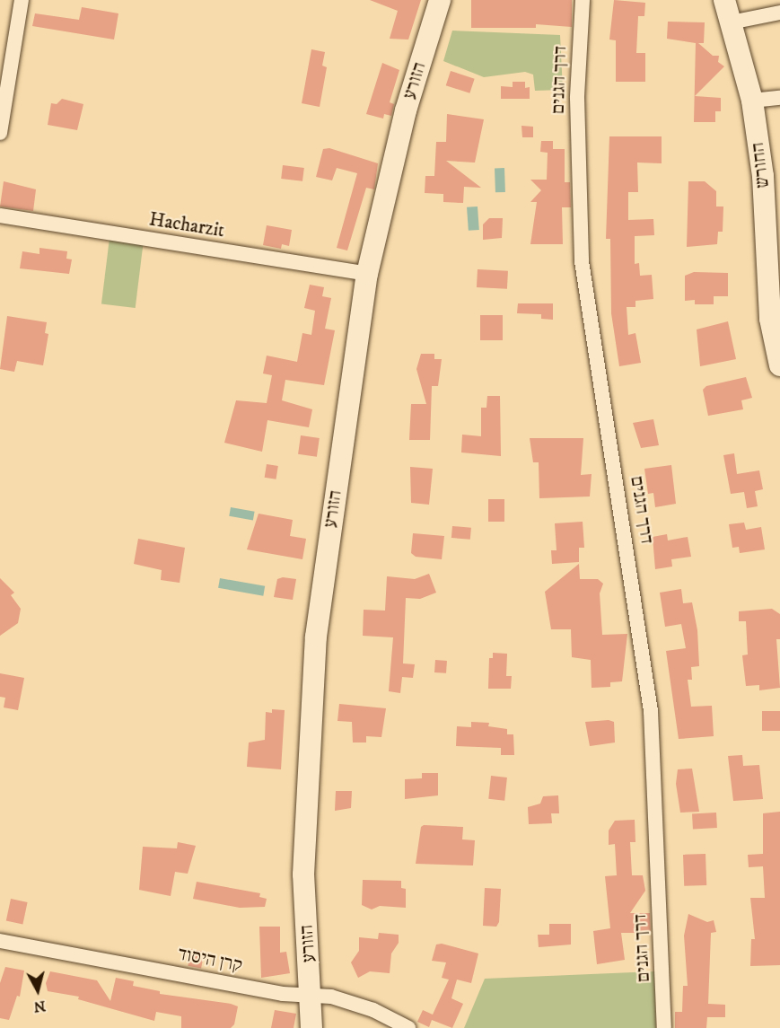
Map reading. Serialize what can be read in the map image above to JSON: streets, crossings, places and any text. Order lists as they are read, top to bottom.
{
  "streets": {
    "street": [
      "דרך הגנים",
      "הזורע",
      "החורש",
      "Hacharzit",
      "קרן היסוד"
    ]
  },
  "crossings": [
    ["הזורע", "Hacharzit"],
    ["הזורע", "קרן היסוד"]
  ],
  "north": "bottom"
}
